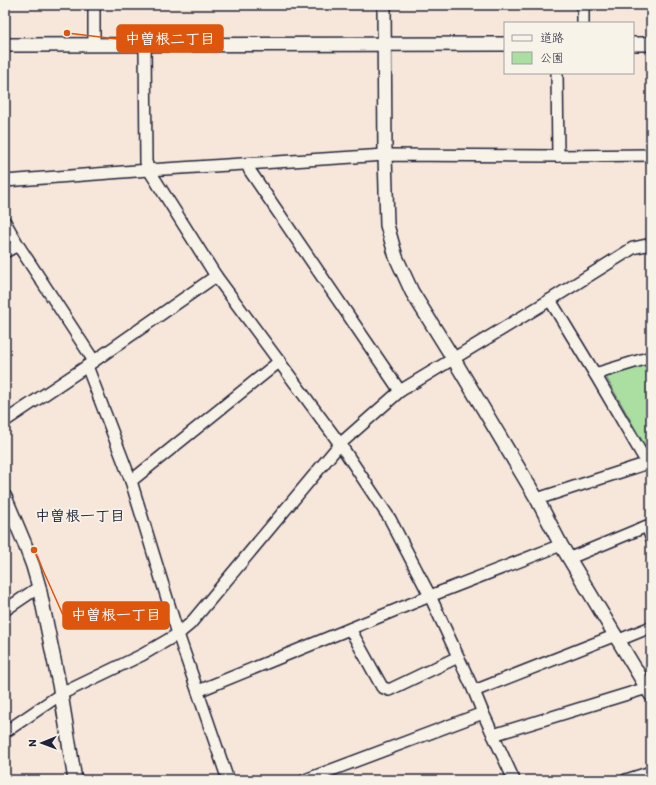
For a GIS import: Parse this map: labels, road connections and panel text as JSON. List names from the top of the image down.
{
  "districts": ["中曽根一丁目"],
  "places": ["中曽根二丁目", "中曽根一丁目"],
  "legend": ["道路", "公園"],
  "north": "left"
}
